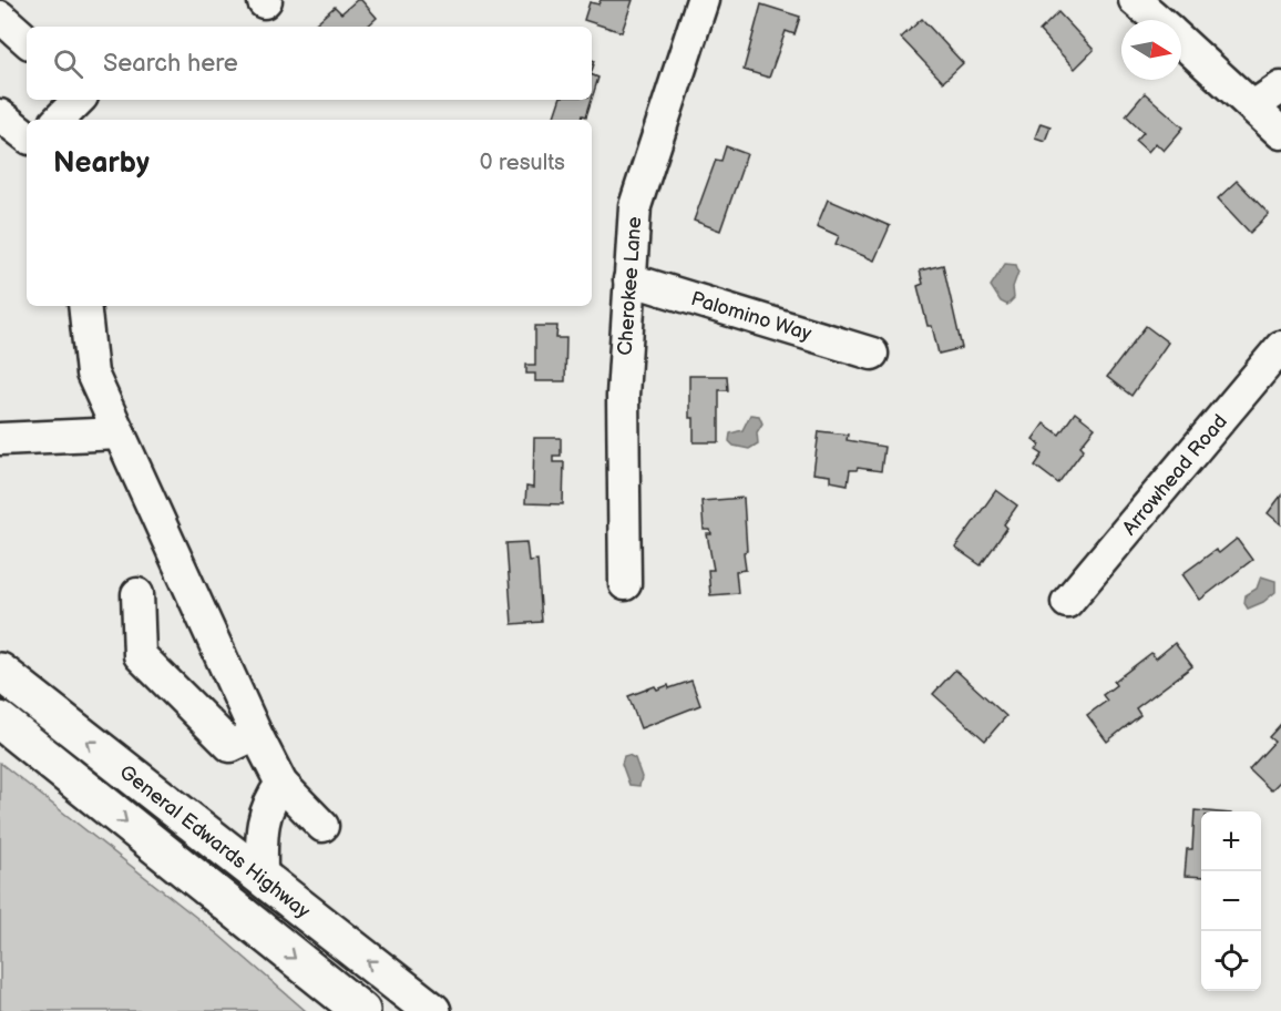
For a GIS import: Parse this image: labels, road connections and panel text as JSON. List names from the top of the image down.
{
  "streets": {
    "main road": ["General Edwards Highway"],
    "street": ["Cherokee Lane", "Palomino Way", "Arrowhead Road"]
  },
  "crossings": [
    ["Cherokee Lane", "Palomino Way"]
  ],
  "north": "right",
  "page": {
    "search": "Search here",
    "heading": ["Nearby", "0 results"],
    "map_buttons": ["+", "−"]
  }
}
